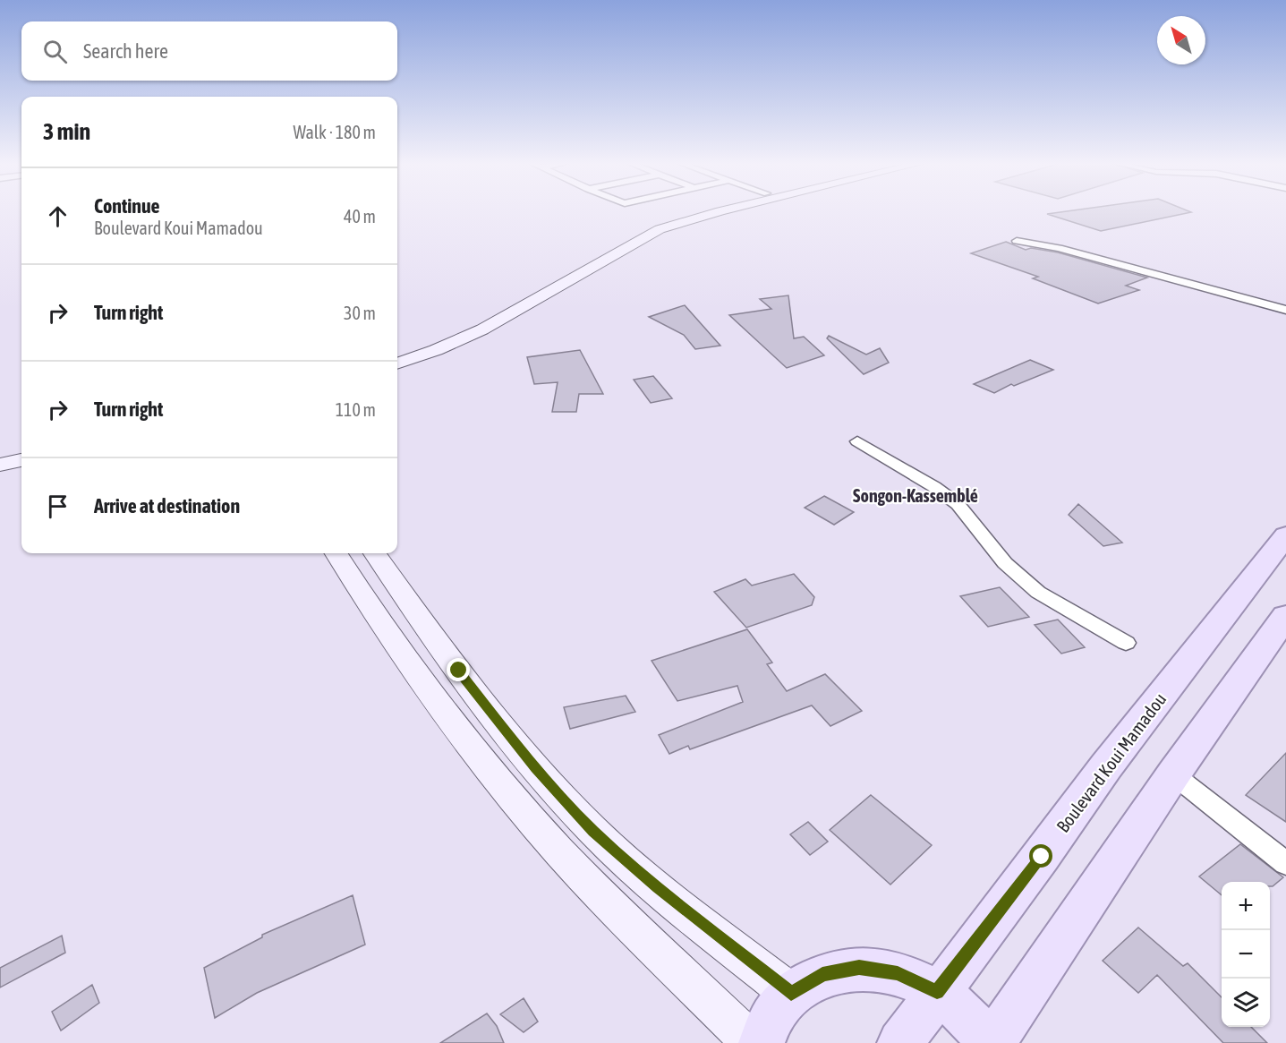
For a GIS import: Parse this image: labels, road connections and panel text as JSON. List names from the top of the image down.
{
  "streets": {
    "main road": ["Boulevard Koui Mamadou"]
  },
  "districts": ["Songon-Kassemblé"],
  "north": "top left",
  "page": {
    "search": "Search here",
    "heading": ["3 min", "Walk · 180 m"],
    "list": [
      ["Continue", "Boulevard Koui Mamadou", "40 m"],
      ["Turn right", "30 m"],
      ["Turn right", "110 m"],
      "Arrive at destination"
    ],
    "map_buttons": ["+", "−"]
  }
}
